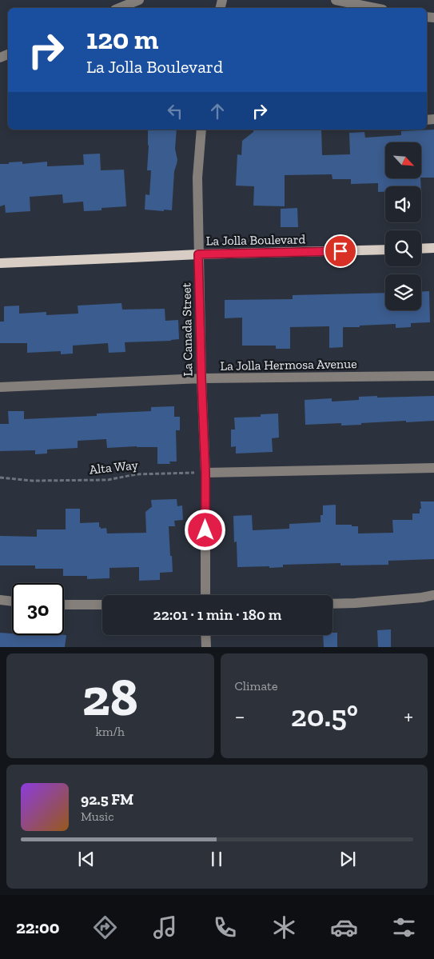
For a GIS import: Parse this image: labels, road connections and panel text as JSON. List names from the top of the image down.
{
  "streets": {
    "main road": ["La Jolla Boulevard"],
    "street": ["La Canada Street", "La Jolla Hermosa Avenue"],
    "path": ["Alta Way"]
  },
  "crossings": [
    ["La Jolla Boulevard", "La Canada Street"],
    ["La Canada Street", "La Jolla Hermosa Avenue"],
    ["La Canada Street", "Alta Way"]
  ],
  "north": "bottom right",
  "page": {
    "turn": ["120 m", "La Jolla Boulevard"],
    "limit": "30",
    "trip": "22:01 · 1 min · 180 m",
    "tile": [
      ["28", "km/h"],
      "Climate"
    ],
    "heat": ["−", "20.5°", "+"],
    "song": ["92.5 FM", "Music"],
    "tabs": "22:00"
  }
}
